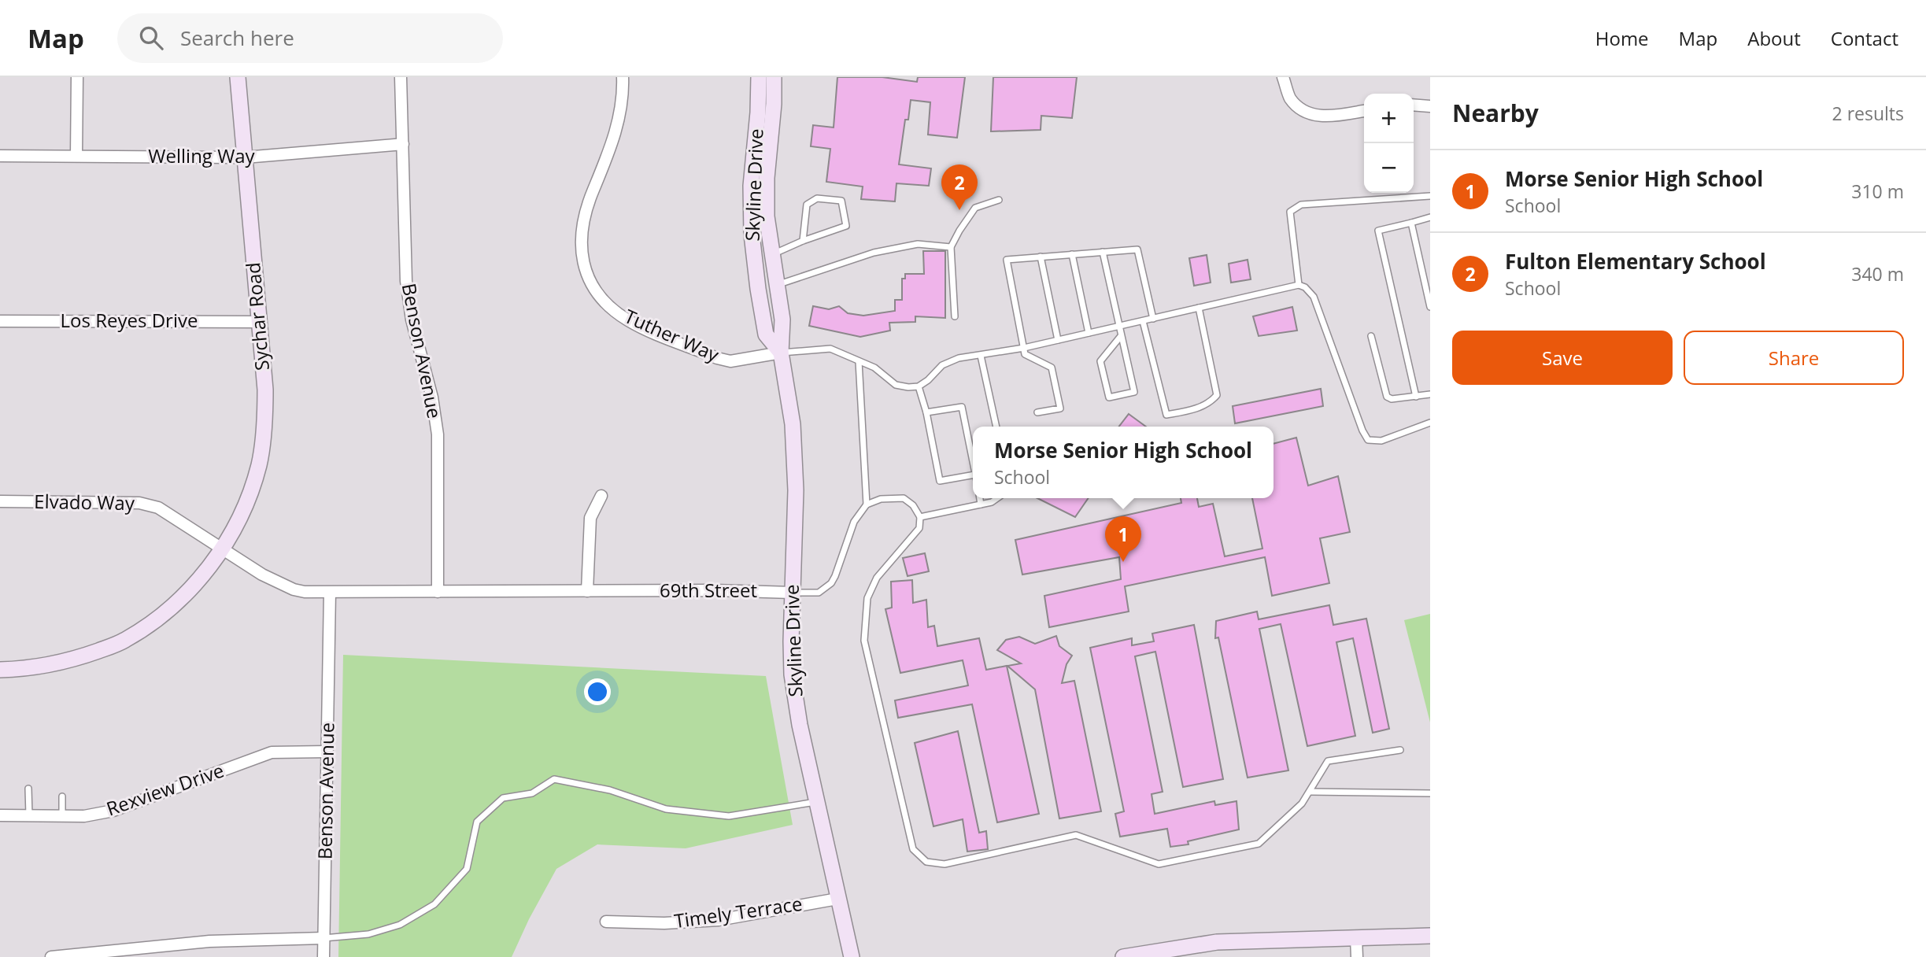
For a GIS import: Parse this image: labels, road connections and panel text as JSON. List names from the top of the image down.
{
  "streets": {
    "main road": ["Skyline Drive", "Sychar Road"],
    "street": [
      "Welling Way",
      "Los Reyes Drive",
      "Tuther Way",
      "Benson Avenue",
      "Elvado Way",
      "69th Street",
      "Rexview Drive",
      "Timely Terrace"
    ]
  },
  "crossings": [
    ["Welling Way", "Sychar Road"],
    ["Welling Way", "Benson Avenue"],
    ["Skyline Drive", "Tuther Way"],
    ["Skyline Drive", "69th Street"],
    ["Skyline Drive", "Timely Terrace"],
    ["Sychar Road", "Los Reyes Drive"],
    ["Sychar Road", "Elvado Way"],
    ["Sychar Road", "69th Street"],
    ["Benson Avenue", "69th Street"],
    ["Benson Avenue", "Rexview Drive"],
    ["Elvado Way", "69th Street"]
  ],
  "page": {
    "header": "Map",
    "search": "Search here",
    "nav": [
      "Home",
      "Map",
      "About",
      "Contact"
    ],
    "heading": ["Nearby", "2 results"],
    "map_buttons": ["+", "−"],
    "list": [
      {
        "mark": "1",
        "name": "Morse Senior High School",
        "note": "School",
        "value": "310 m"
      },
      {
        "mark": "2",
        "name": "Fulton Elementary School",
        "note": "School",
        "value": "340 m"
      }
    ],
    "pins": ["2", "1"],
    "buttons": ["Save", "Share"],
    "popup": ["Morse Senior High School", "School"]
  }
}
